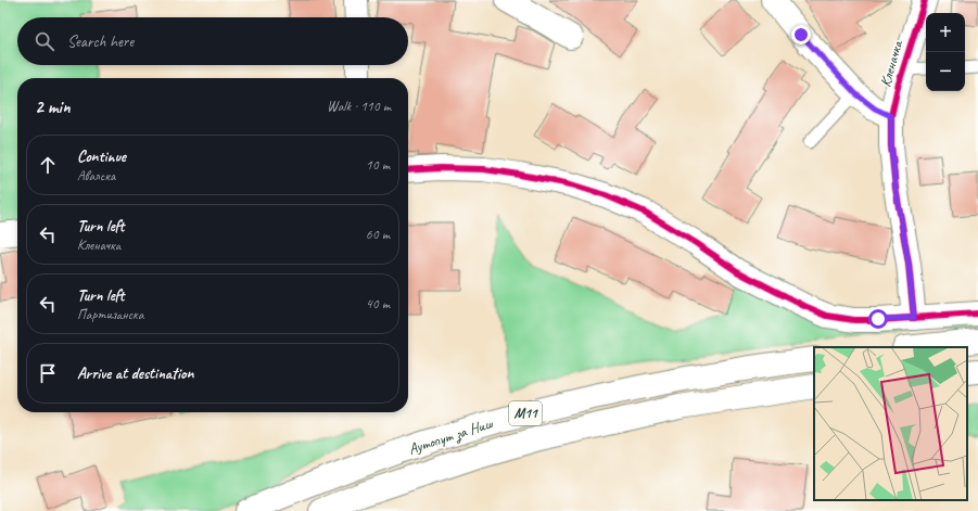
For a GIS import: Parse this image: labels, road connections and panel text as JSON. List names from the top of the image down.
{
  "streets": {
    "main road": ["Кленачка", "M11", "Аутопут за Ниш"]
  },
  "page": {
    "map_buttons": ["+", "−"],
    "search": "Search here",
    "heading": ["2 min", "Walk · 110 m"],
    "list": [
      ["Continue", "Авалска", "10 m"],
      ["Turn left", "Кленачка", "60 m"],
      ["Turn left", "Партизанска", "40 m"],
      "Arrive at destination"
    ]
  }
}
